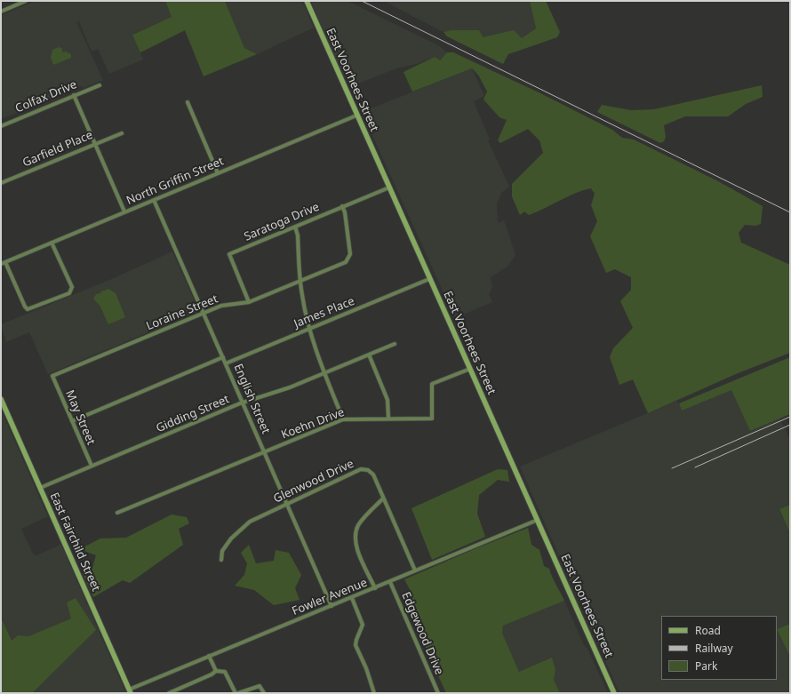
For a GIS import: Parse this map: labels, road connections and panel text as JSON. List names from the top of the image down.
{
  "streets": {
    "main road": ["East Voorhees Street", "East Fairchild Street"],
    "street": [
      "Colfax Drive",
      "Garfield Place",
      "North Griffin Street",
      "Saratoga Drive",
      "Loraine Street",
      "James Place",
      "English Street",
      "Gidding Street",
      "May Street",
      "Koehn Drive",
      "Glenwood Drive",
      "Fowler Avenue",
      "Edgewood Drive"
    ]
  },
  "crossings": [
    ["East Voorhees Street", "North Griffin Street"],
    ["East Voorhees Street", "Saratoga Drive"],
    ["East Voorhees Street", "James Place"],
    ["East Voorhees Street", "Koehn Drive"],
    ["East Voorhees Street", "Fowler Avenue"],
    ["North Griffin Street", "English Street"],
    ["Saratoga Drive", "Loraine Street"],
    ["Loraine Street", "English Street"],
    ["Loraine Street", "May Street"],
    ["James Place", "English Street"],
    ["English Street", "Gidding Street"],
    ["English Street", "Koehn Drive"],
    ["English Street", "Glenwood Drive"],
    ["English Street", "Fowler Avenue"],
    ["Gidding Street", "May Street"],
    ["Gidding Street", "East Fairchild Street"],
    ["Glenwood Drive", "Fowler Avenue"],
    ["East Fairchild Street", "Fowler Avenue"],
    ["Fowler Avenue", "Edgewood Drive"]
  ],
  "legend": ["Road", "Railway", "Park"]
}
